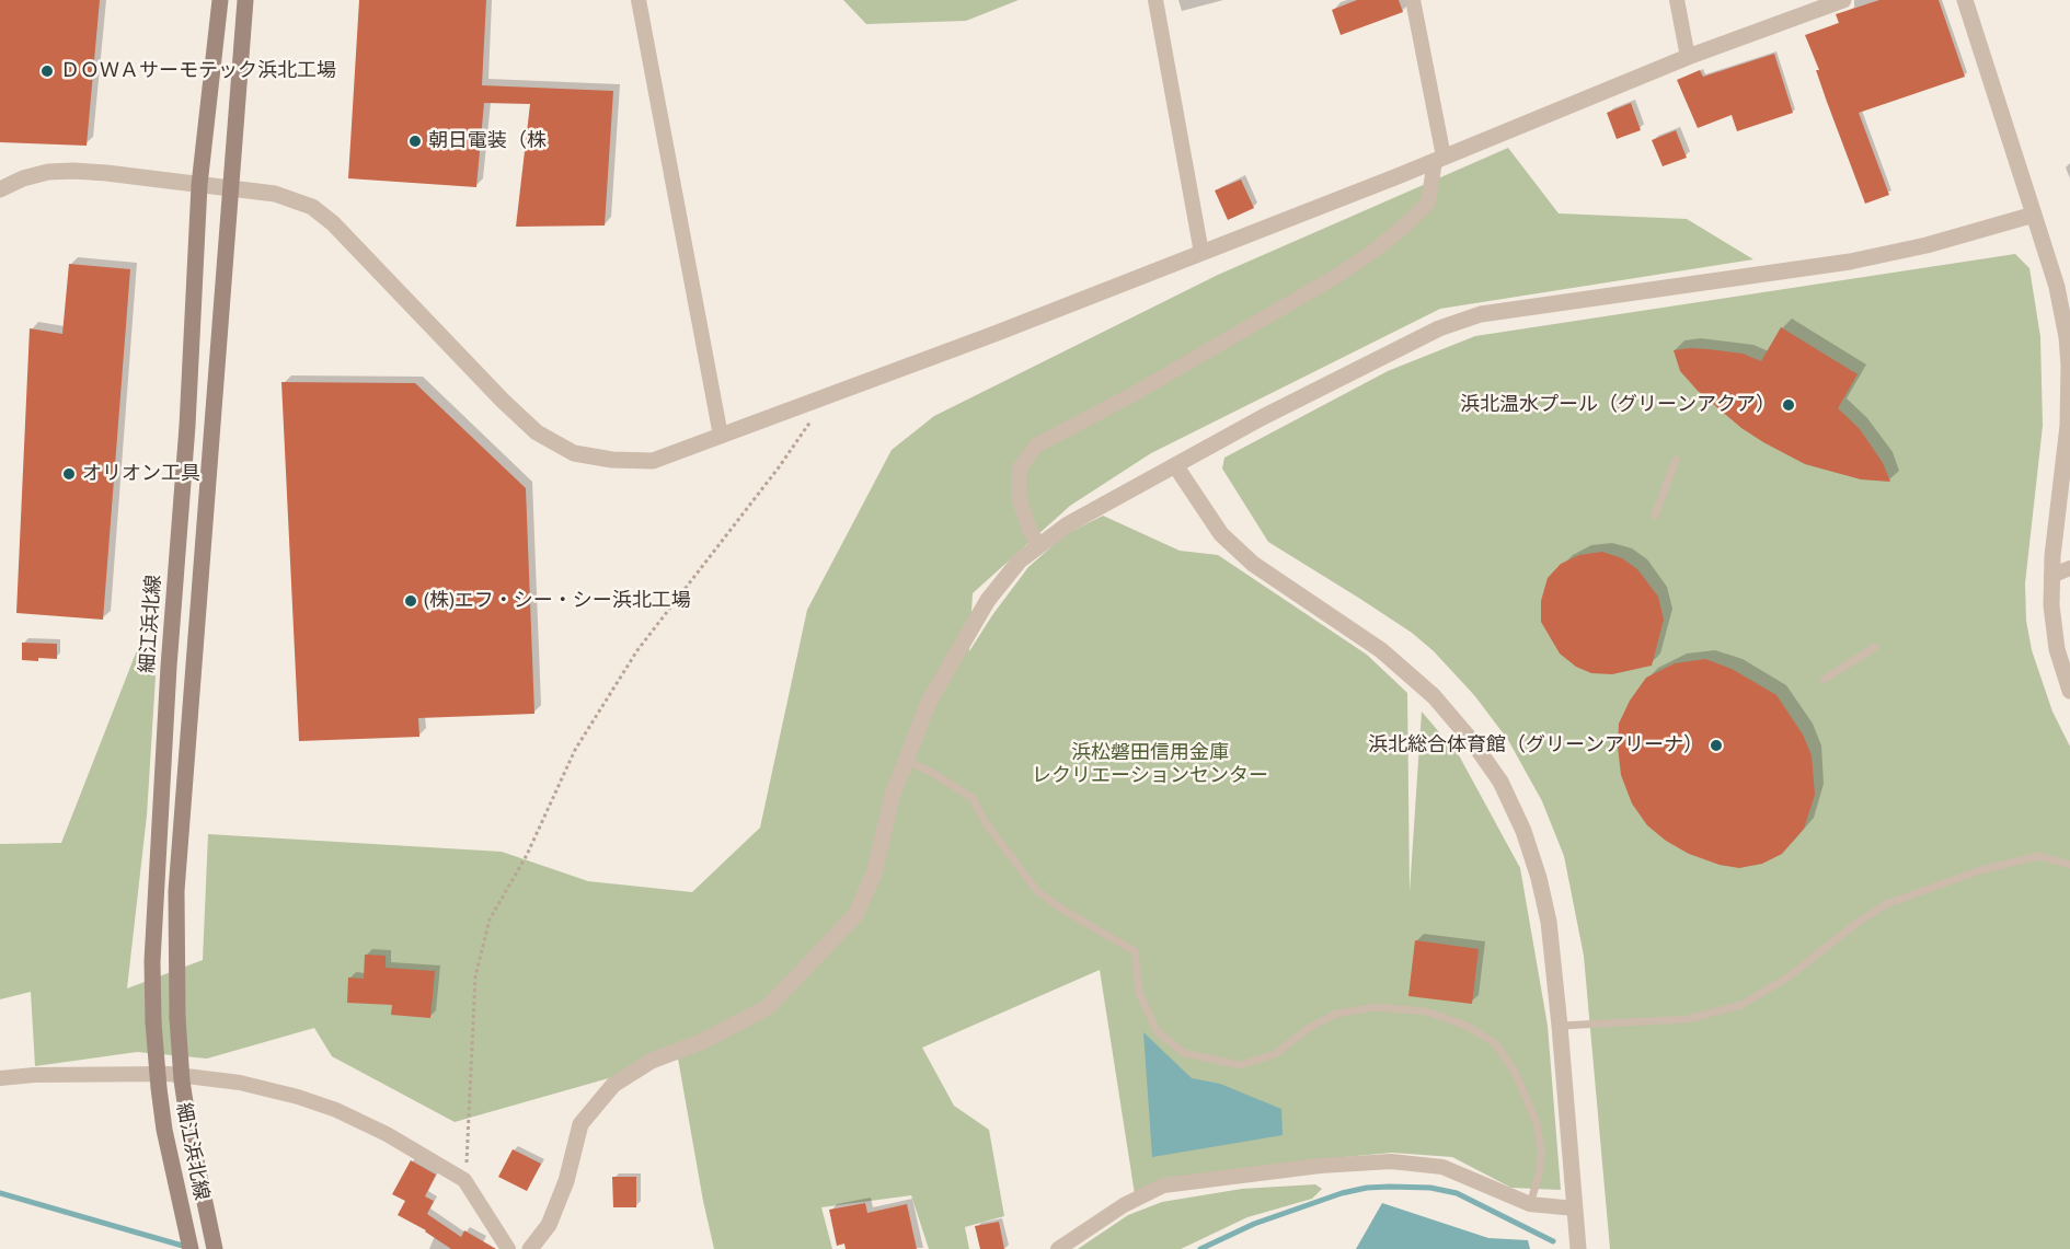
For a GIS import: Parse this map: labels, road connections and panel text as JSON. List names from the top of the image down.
{
  "streets": {
    "main road": ["細江浜北線"]
  },
  "parks": ["浜松磐田信用金庫 レクリエーションセンター"],
  "places": [
    "ＤＯＷＡサーモテック浜北工場",
    "朝日電装（株",
    "浜北温水プール（グリーンアクア）",
    "オリオン工具",
    "(株)エフ・シー・シー浜北工場",
    "浜北総合体育館（グリーンアリーナ）"
  ]
}
